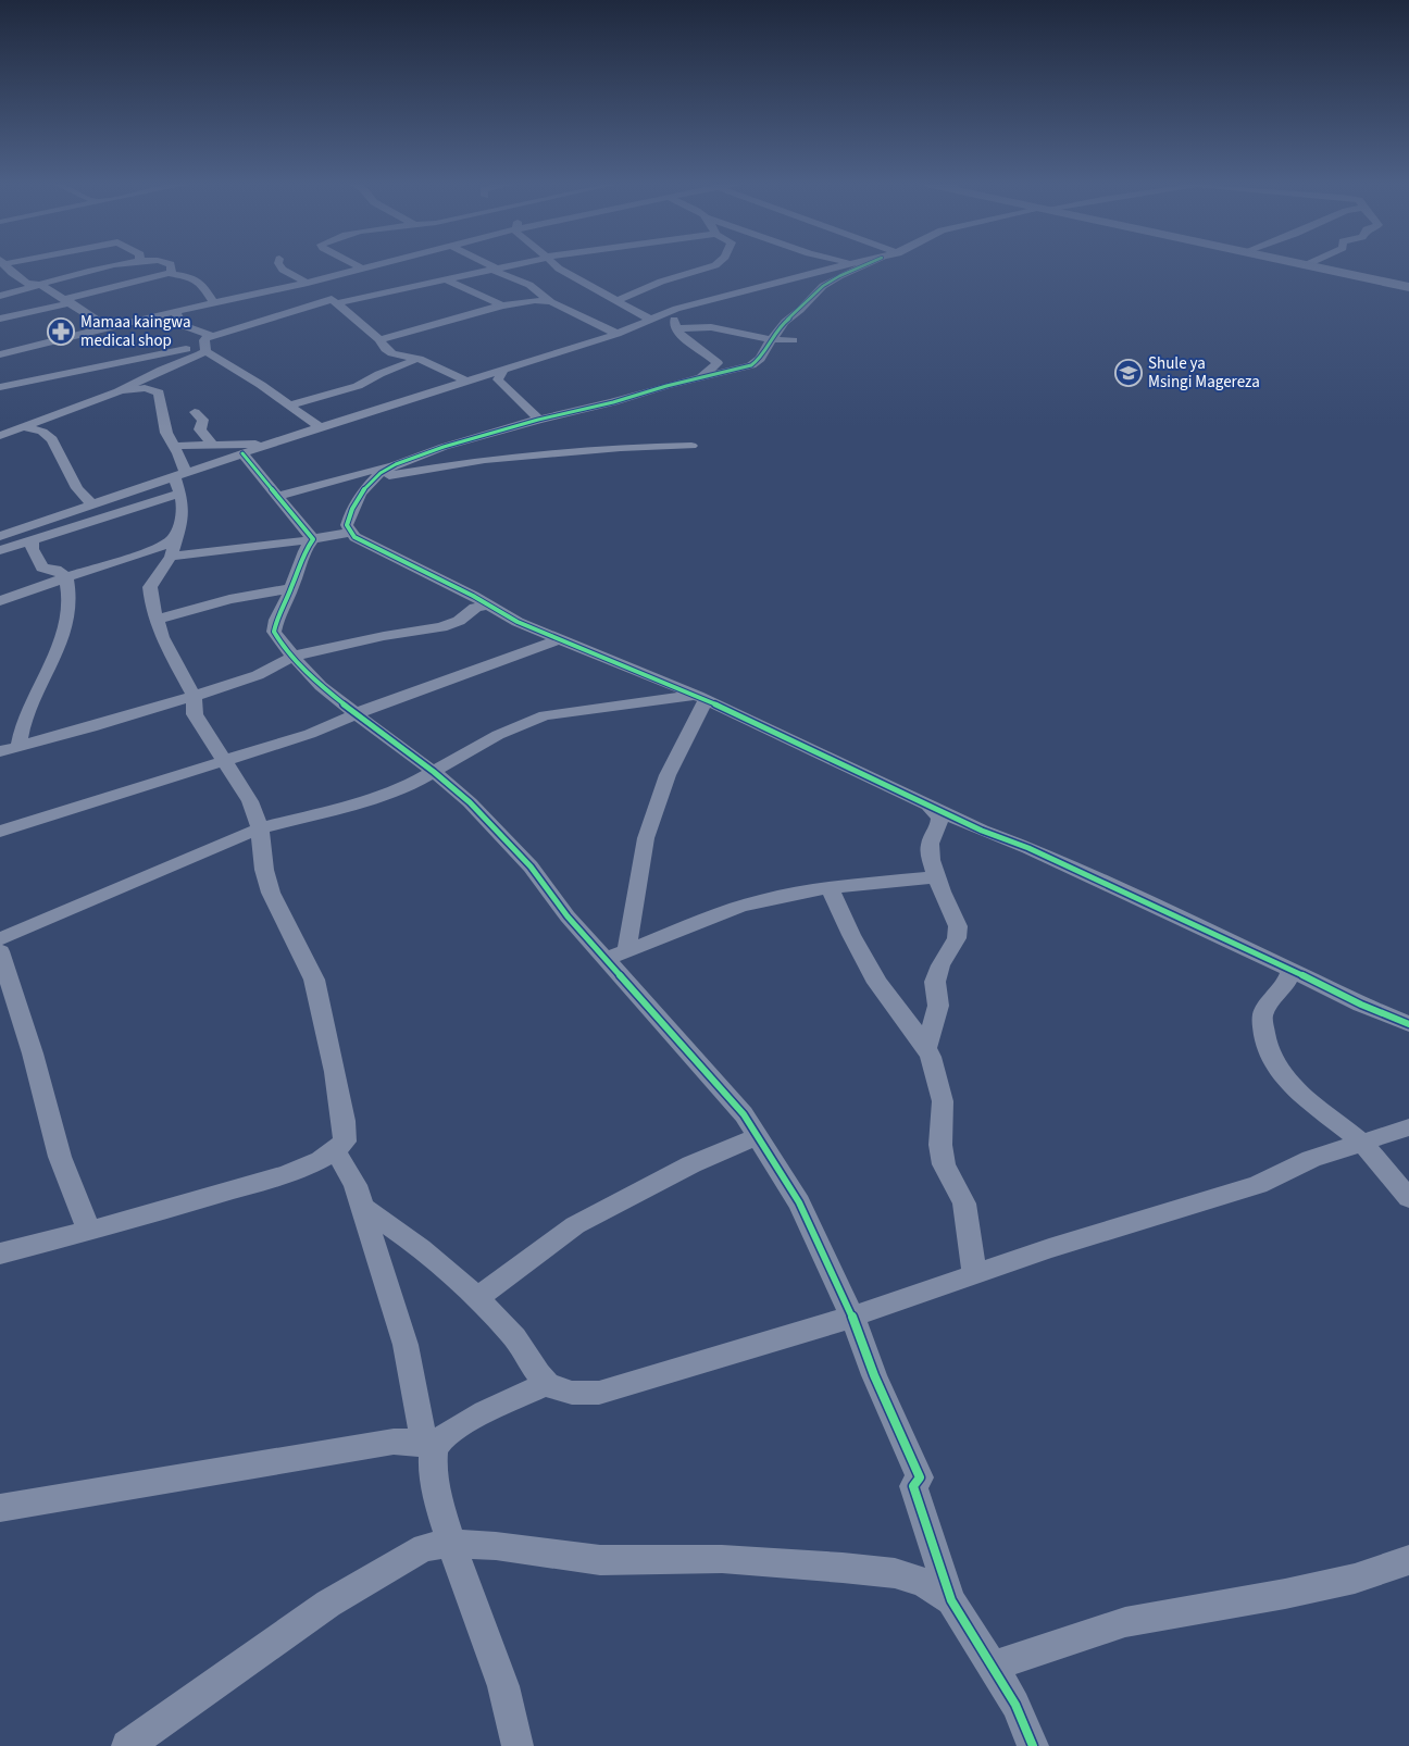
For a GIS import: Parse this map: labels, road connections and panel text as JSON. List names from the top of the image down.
{
  "places": {
    "pharmacy": ["Mamaa kaingwa medical shop"],
    "school or university": ["Shule ya Msingi Magereza"]
  }
}
